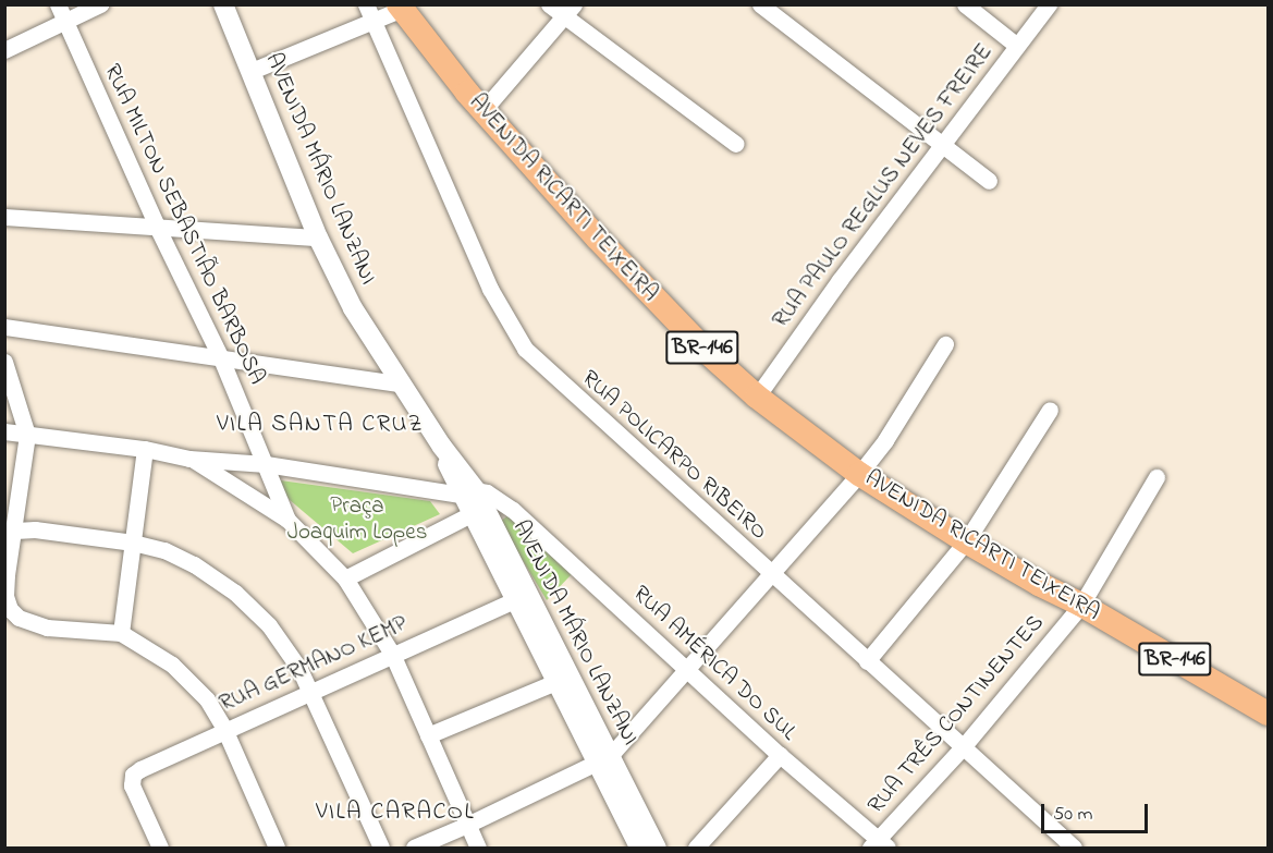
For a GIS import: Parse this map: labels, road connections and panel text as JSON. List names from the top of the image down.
{
  "streets": {
    "main road": ["AVENIDA RICARTI TEIXEIRA", "BR-146"],
    "street": [
      "AVENIDA MÁRIO LANZANI",
      "RUA PAULO REGLUS NEVES FREIRE",
      "RUA MILTON SEBASTIÃO BARBOSA",
      "RUA POLICARPO RIBEIRO",
      "RUA AMÉRICA DO SUL",
      "RUA GERMANO KEMP",
      "RUA TRÊS CONTINENTES"
    ]
  },
  "crossings": [
    ["AVENIDA MÁRIO LANZANI", "RUA AMÉRICA DO SUL"],
    ["AVENIDA MÁRIO LANZANI", "RUA GERMANO KEMP"],
    ["RUA PAULO REGLUS NEVES FREIRE", "AVENIDA RICARTI TEIXEIRA"],
    ["AVENIDA RICARTI TEIXEIRA", "RUA TRÊS CONTINENTES"],
    ["RUA POLICARPO RIBEIRO", "RUA TRÊS CONTINENTES"],
    ["RUA AMÉRICA DO SUL", "RUA TRÊS CONTINENTES"]
  ],
  "districts": ["VILA SANTA CRUZ", "VILA CARACOL"],
  "parks": ["Praça Joaquim Lopes"],
  "scale_bar": "50 m"
}
